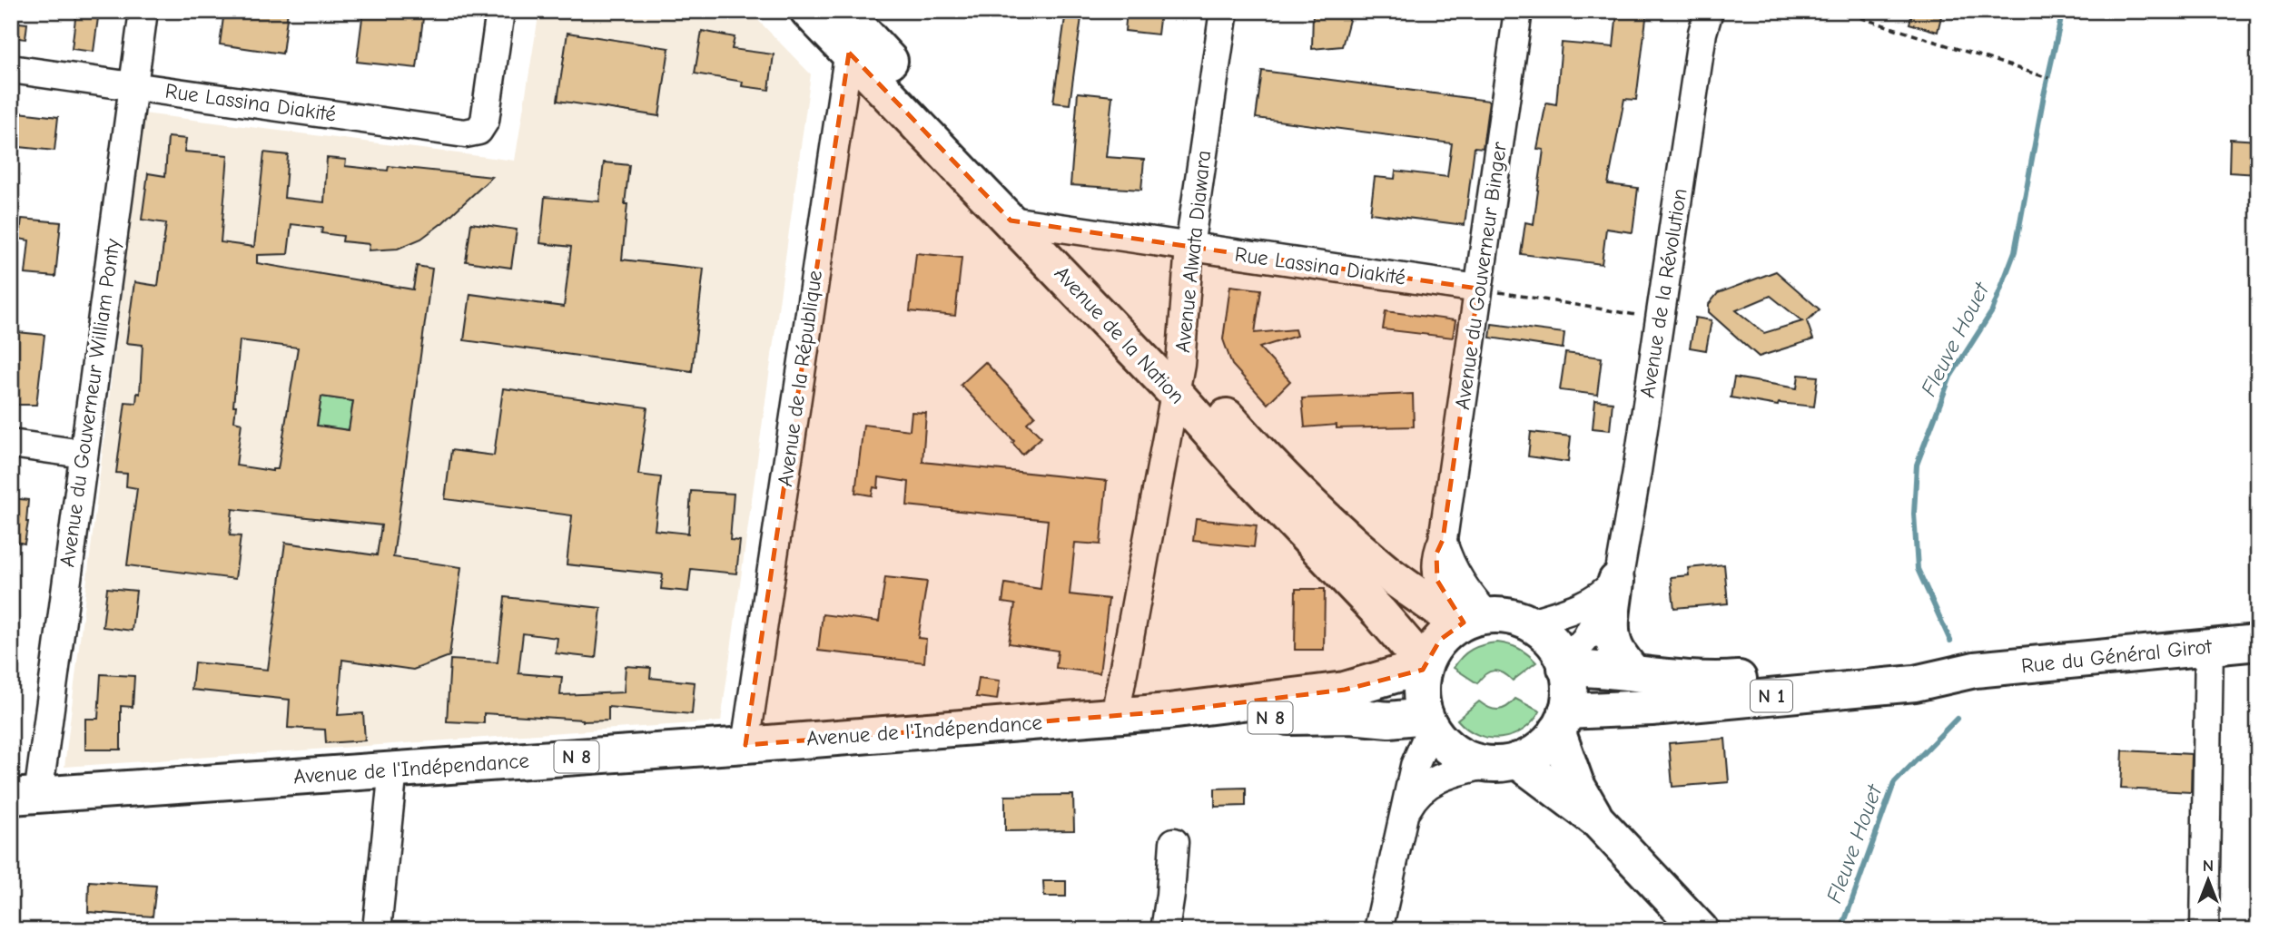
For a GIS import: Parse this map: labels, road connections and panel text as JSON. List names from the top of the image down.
{
  "streets": {
    "main road": [
      "Avenue de la Nation",
      "Rue du Général Girot",
      "N 1",
      "N 8",
      "Avenue de l'Indépendance"
    ],
    "street": [
      "Rue Lassina Diakité",
      "Avenue Alwata Diawara",
      "Avenue du Gouverneur Binger",
      "Avenue de la Révolution",
      "Avenue de la République",
      "Avenue du Gouverneur William Ponty"
    ]
  },
  "crossings": [
    ["Rue Lassina Diakité", "Avenue Alwata Diawara"],
    ["Rue Lassina Diakité", "Avenue du Gouverneur Binger"],
    ["Rue Lassina Diakité", "Avenue de la Nation"],
    ["Rue Lassina Diakité", "Avenue du Gouverneur William Ponty"],
    ["Avenue Alwata Diawara", "Avenue de la Nation"],
    ["Avenue Alwata Diawara", "Avenue de l'Indépendance"],
    ["Avenue du Gouverneur Binger", "Avenue de la Révolution"],
    ["Avenue du Gouverneur Binger", "Avenue de la Nation"],
    ["Avenue du Gouverneur Binger", "N 1"],
    ["Avenue du Gouverneur Binger", "Avenue de l'Indépendance"],
    ["Avenue de la Révolution", "Avenue de la Nation"],
    ["Avenue de la Révolution", "N 1"],
    ["Avenue de la Révolution", "Avenue de l'Indépendance"],
    ["Avenue de la Nation", "Avenue de la République"],
    ["Avenue de la Nation", "N 1"],
    ["Avenue de la Nation", "Avenue de l'Indépendance"],
    ["Avenue de la République", "Avenue de l'Indépendance"],
    ["Avenue du Gouverneur William Ponty", "Avenue de l'Indépendance"],
    ["Rue du Général Girot", "N 1"],
    ["N 1", "Avenue de l'Indépendance"]
  ],
  "water": ["Fleuve Houet"],
  "north": "top"
}
